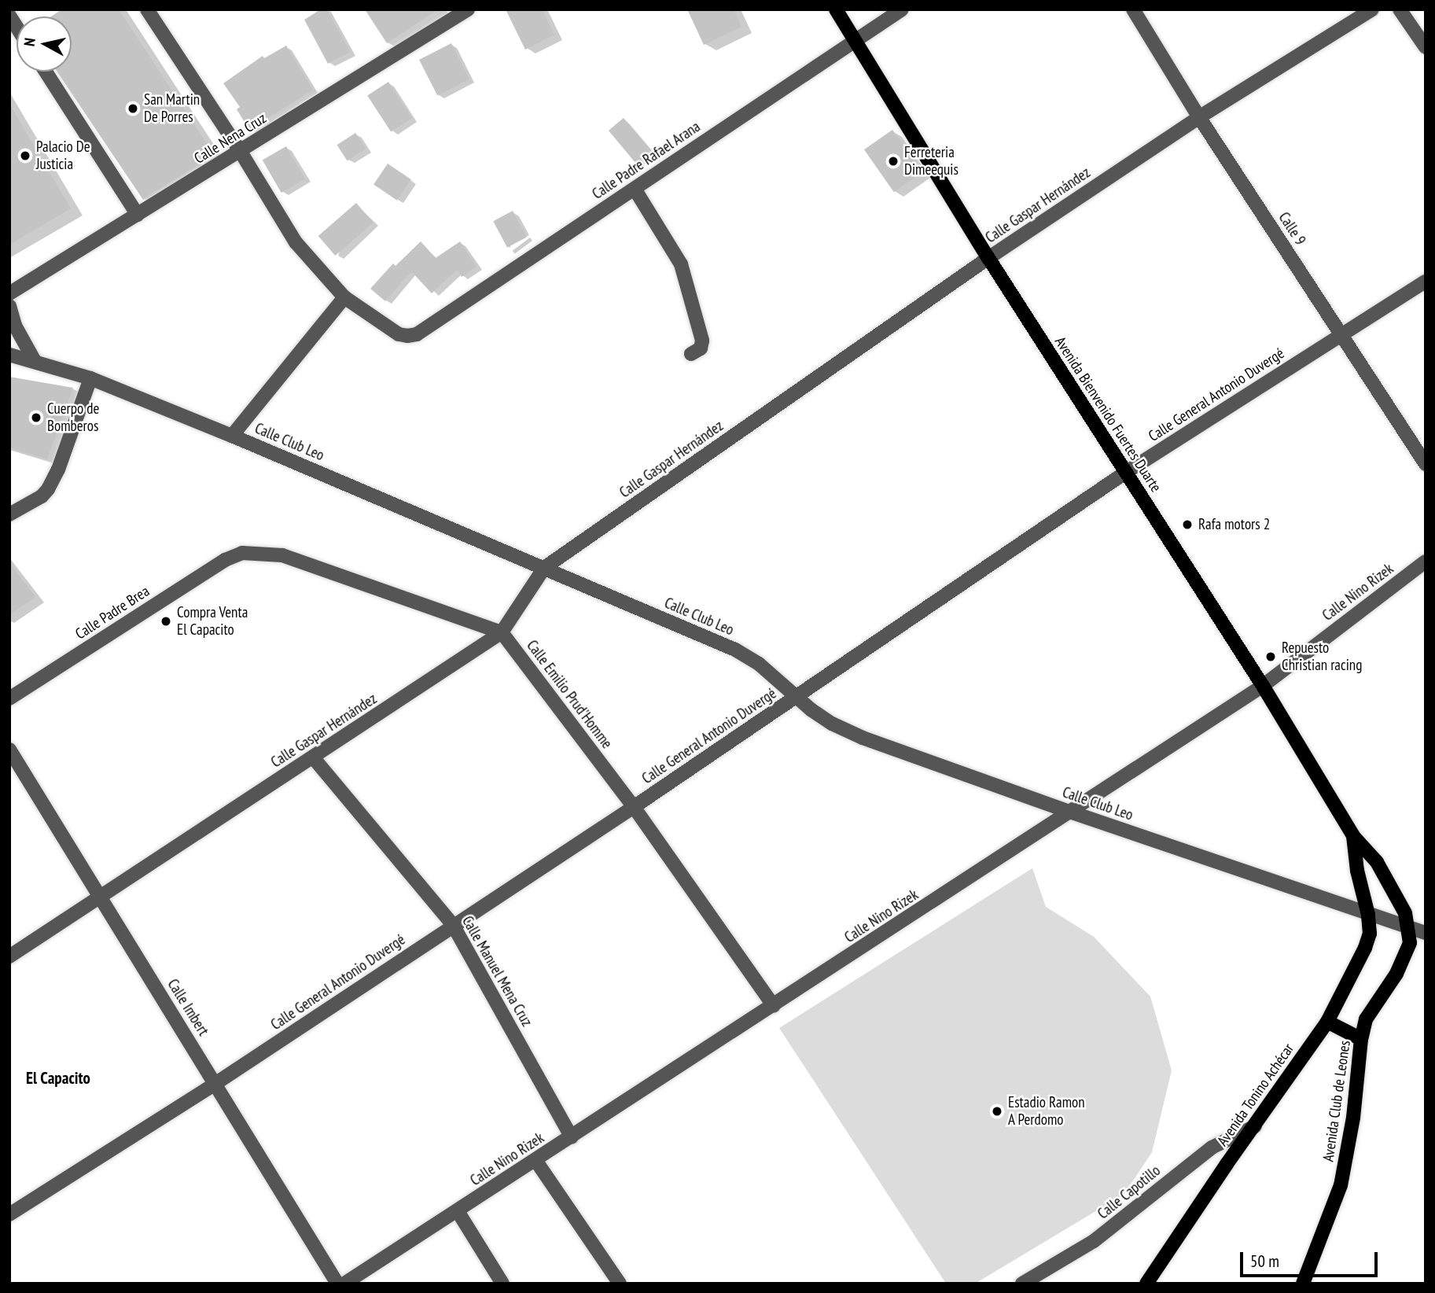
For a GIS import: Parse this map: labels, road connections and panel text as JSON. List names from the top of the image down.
{
  "streets": {
    "main road": ["Avenida Bienvenido Fuertes Duarte", "Avenida Tonino Achécar", "Avenida Club de Leones"],
    "street": [
      "Calle Nena Cruz",
      "Calle Padre Rafael Arana",
      "Calle Gaspar Hernández",
      "Calle 9",
      "Calle General Antonio Duvergé",
      "Calle Club Leo",
      "Calle Nino Rizek",
      "Calle Padre Brea",
      "Calle Emilio Prud'Homme",
      "Calle Manuel Mena Cruz",
      "Calle Imbert",
      "Calle Capotillo"
    ]
  },
  "crossings": [
    ["Calle Padre Rafael Arana", "Avenida Bienvenido Fuertes Duarte"],
    ["Calle Gaspar Hernández", "Calle 9"],
    ["Calle Gaspar Hernández", "Avenida Bienvenido Fuertes Duarte"],
    ["Calle Gaspar Hernández", "Calle Club Leo"],
    ["Calle Gaspar Hernández", "Calle Padre Brea"],
    ["Calle Gaspar Hernández", "Calle Emilio Prud'Homme"],
    ["Calle Gaspar Hernández", "Calle Manuel Mena Cruz"],
    ["Calle Gaspar Hernández", "Calle Imbert"],
    ["Calle 9", "Calle General Antonio Duvergé"],
    ["Calle General Antonio Duvergé", "Avenida Bienvenido Fuertes Duarte"],
    ["Calle General Antonio Duvergé", "Calle Club Leo"],
    ["Calle General Antonio Duvergé", "Calle Emilio Prud'Homme"],
    ["Calle General Antonio Duvergé", "Calle Manuel Mena Cruz"],
    ["Calle General Antonio Duvergé", "Calle Imbert"],
    ["Avenida Bienvenido Fuertes Duarte", "Calle Club Leo"],
    ["Avenida Bienvenido Fuertes Duarte", "Calle Nino Rizek"],
    ["Avenida Bienvenido Fuertes Duarte", "Avenida Tonino Achécar"],
    ["Avenida Bienvenido Fuertes Duarte", "Avenida Club de Leones"],
    ["Calle Club Leo", "Calle Nino Rizek"],
    ["Calle Club Leo", "Avenida Tonino Achécar"],
    ["Calle Club Leo", "Avenida Club de Leones"],
    ["Calle Nino Rizek", "Calle Emilio Prud'Homme"],
    ["Calle Nino Rizek", "Calle Manuel Mena Cruz"],
    ["Calle Padre Brea", "Calle Emilio Prud'Homme"],
    ["Avenida Tonino Achécar", "Calle Capotillo"]
  ],
  "districts": ["El Capacito"],
  "places": [
    "San Martin De Porres",
    "Palacio De Justicia",
    "Ferreteria Dimeequis",
    "Cuerpo de Bomberos",
    "Rafa motors 2",
    "Compra Venta El Capacito",
    "Repuesto Christian racing",
    "Estadio Ramon A Perdomo"
  ],
  "scale_bar": "50 m",
  "north": "left"
}
